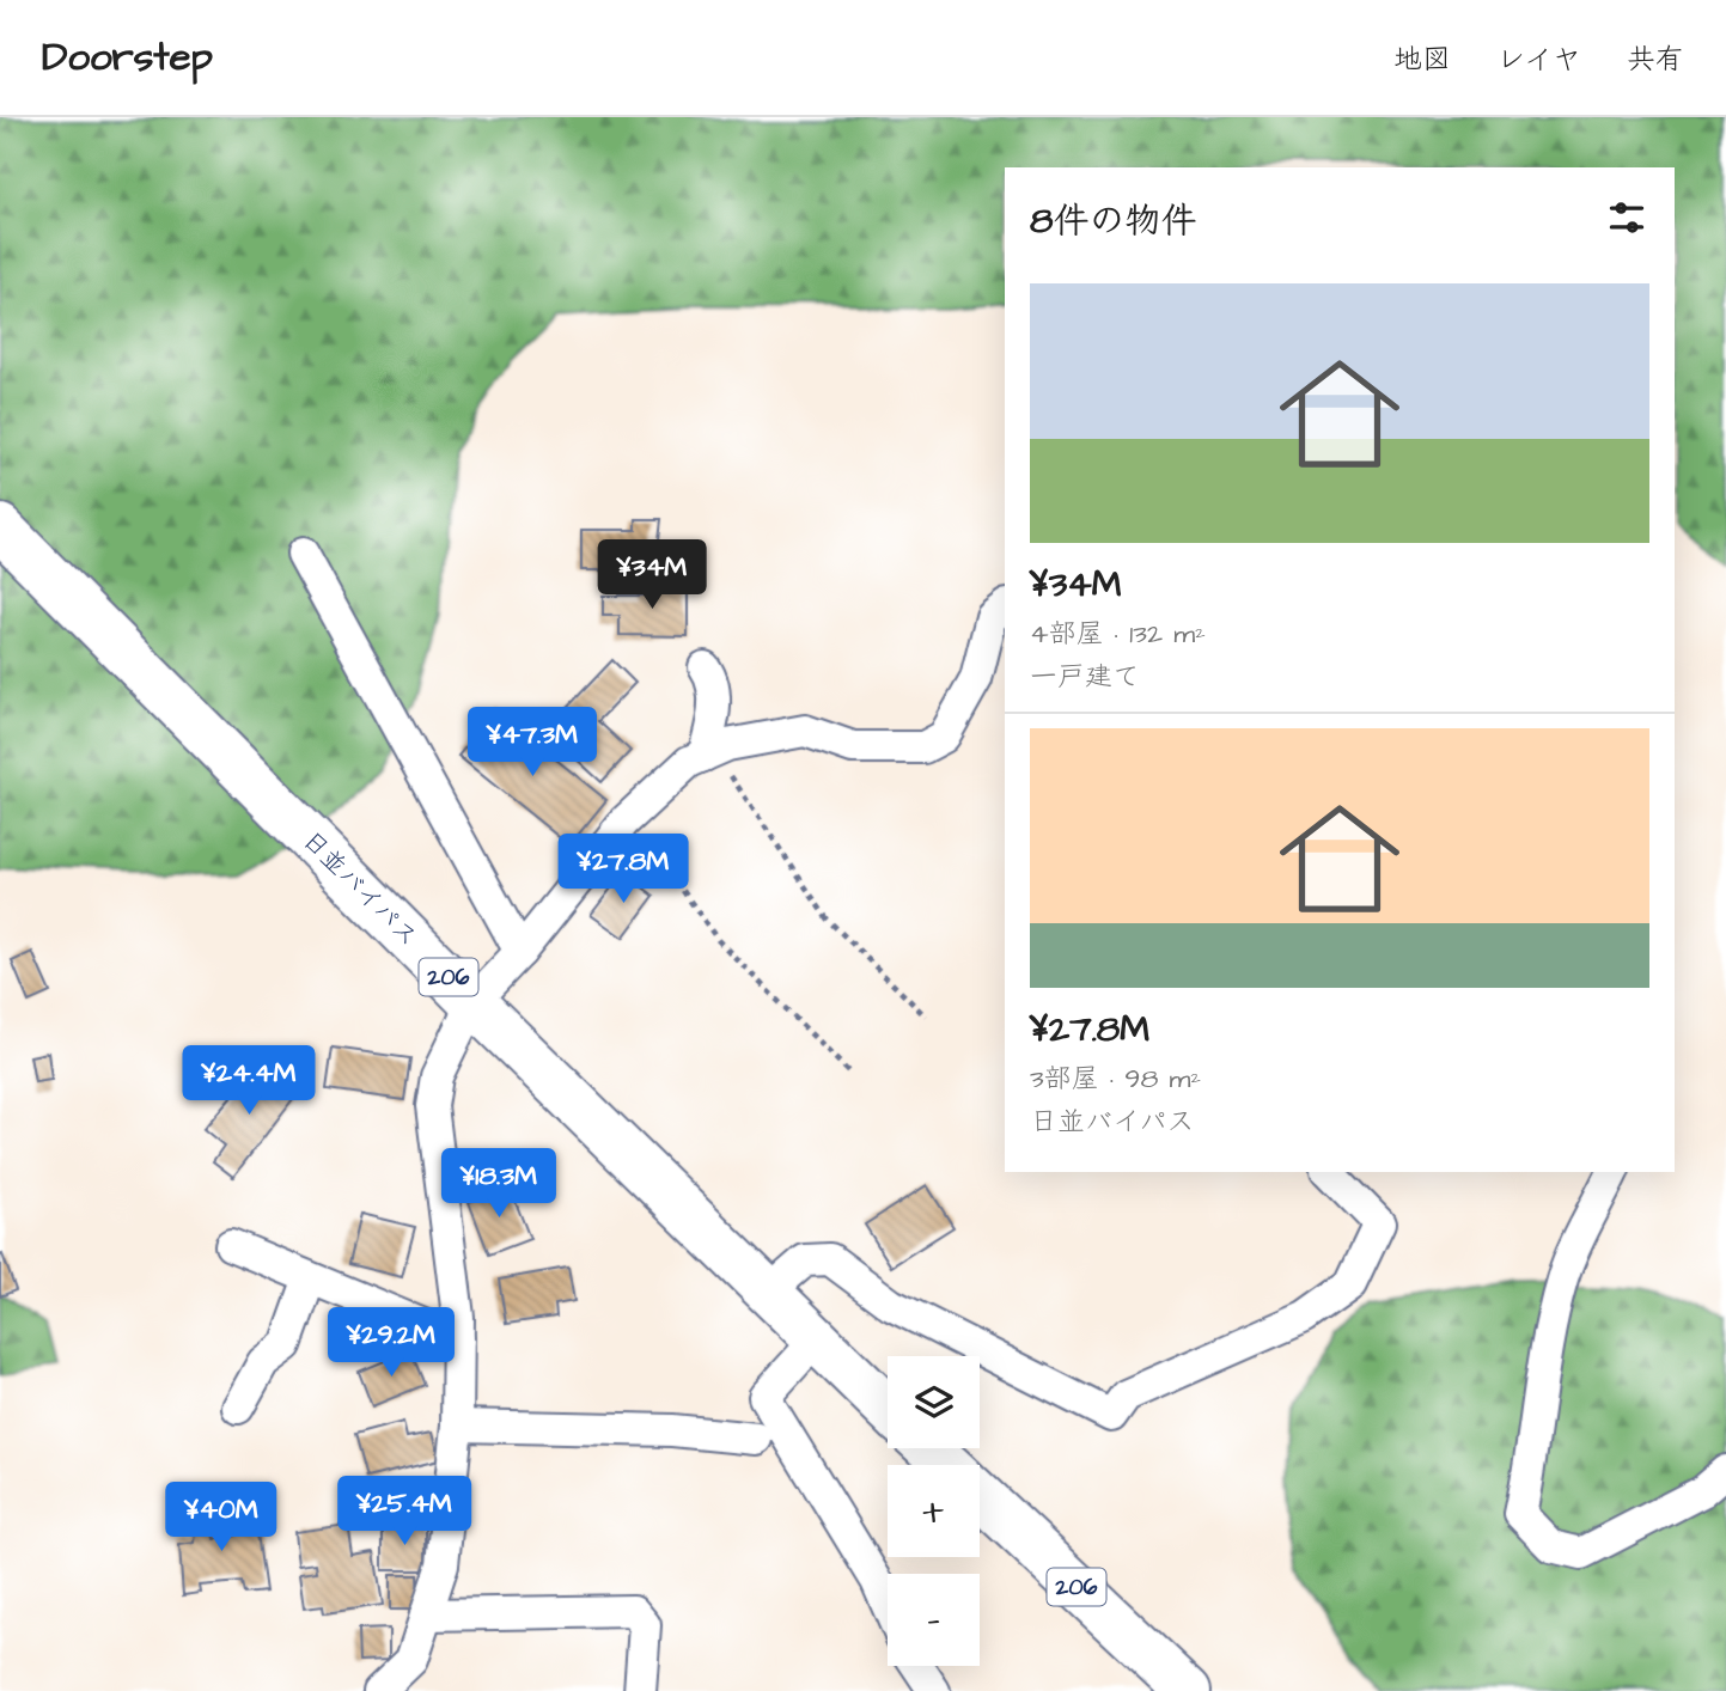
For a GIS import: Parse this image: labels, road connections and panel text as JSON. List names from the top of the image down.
{
  "streets": {
    "highway": ["日並バイパス", "206"]
  },
  "page": {
    "header": "Doorstep",
    "nav": ["地図", "レイヤ", "共有"],
    "heading": "8件の物件",
    "list": [
      {
        "name": "¥34M",
        "note": "4部屋 · 132 m² · 一戸建て"
      },
      {
        "name": "¥27.8M",
        "note": "3部屋 · 98 m² · 日並バイパス"
      }
    ],
    "price": [
      "¥34M",
      "¥47.3M",
      "¥27.8M",
      "¥24.4M",
      "¥18.3M",
      "¥29.2M",
      "¥25.4M",
      "¥40M"
    ],
    "map_buttons": ["+", "−"]
  }
}
